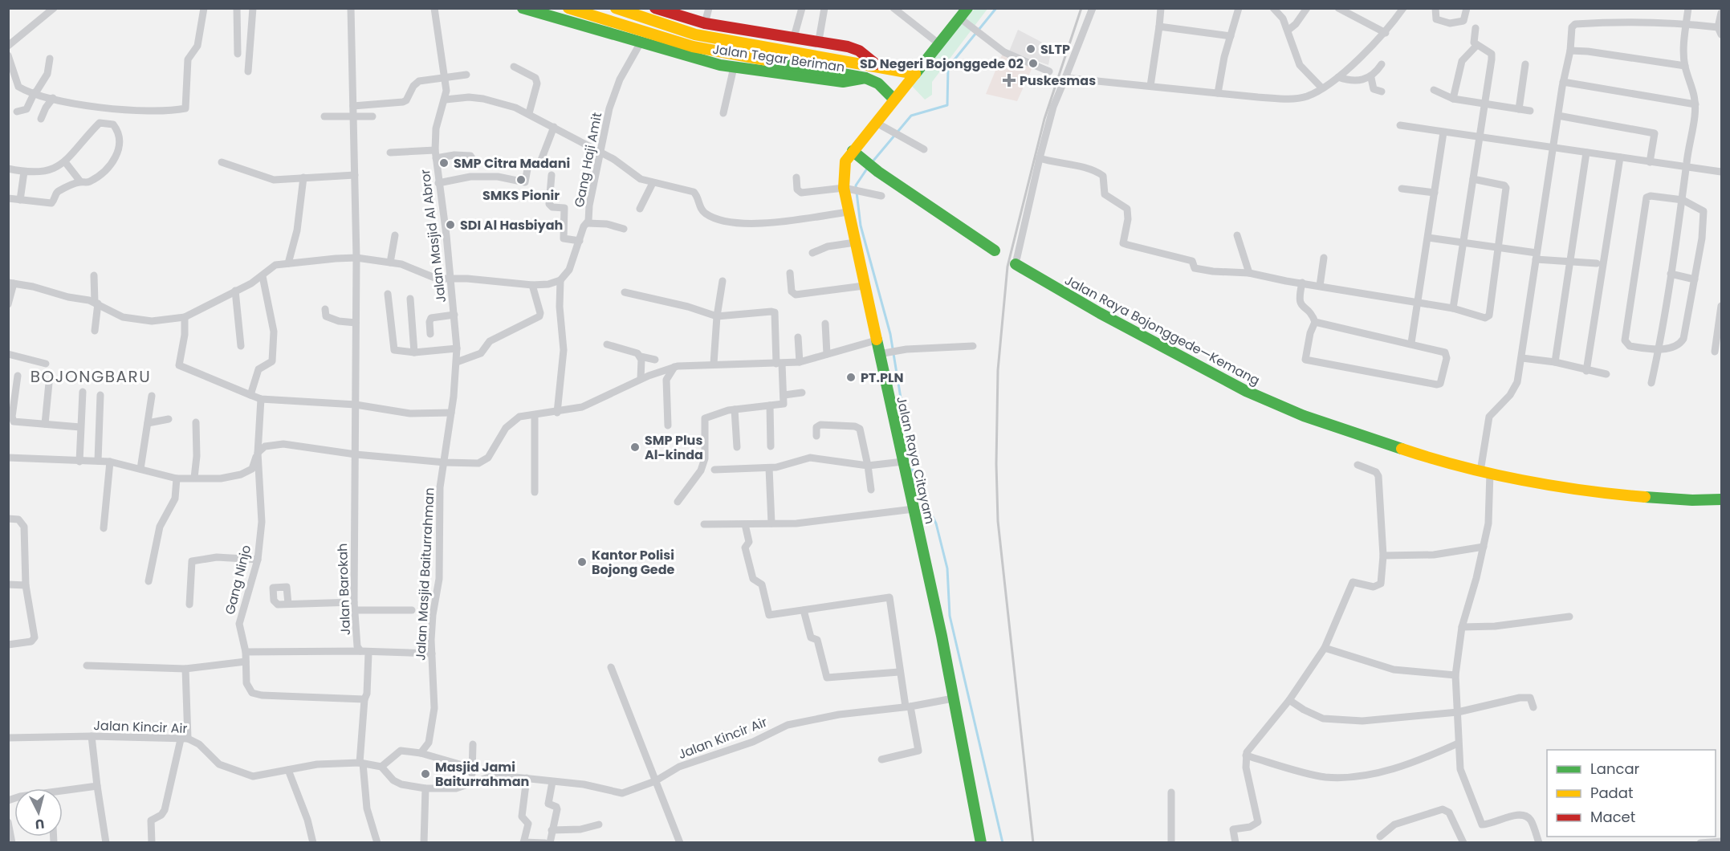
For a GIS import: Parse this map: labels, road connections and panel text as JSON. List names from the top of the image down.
{
  "streets": {
    "main road": ["Jalan Tegar Beriman", "Jalan Raya Bojonggede—Kemang", "Jalan Raya Citayam"],
    "street": [
      "Gang Haji Amit",
      "Jalan Masjid Al Abror",
      "Jalan Masjid Baiturrahman",
      "Gang Ninjo",
      "Jalan Barokah",
      "Jalan Kincir Air"
    ]
  },
  "crossings": [
    ["Jalan Tegar Beriman", "Gang Haji Amit"],
    ["Jalan Tegar Beriman", "Jalan Raya Citayam"],
    ["Jalan Masjid Al Abror", "Jalan Masjid Baiturrahman"],
    ["Jalan Raya Citayam", "Jalan Kincir Air"],
    ["Gang Ninjo", "Jalan Barokah"],
    ["Jalan Barokah", "Jalan Kincir Air"]
  ],
  "districts": ["BOJONGBARU"],
  "places": {
    "other": [
      "SLTP",
      "SD Negeri Bojonggede 02",
      "SMP Citra Madani",
      "SMKS Pionir",
      "SDI Al Hasbiyah",
      "PT.PLN",
      "SMP Plus Al-kinda",
      "Kantor Polisi Bojong Gede",
      "Masjid Jami Baiturrahman"
    ],
    "health": ["Puskesmas"]
  },
  "legend": ["Lancar", "Padat", "Macet"],
  "north": "bottom"
}
